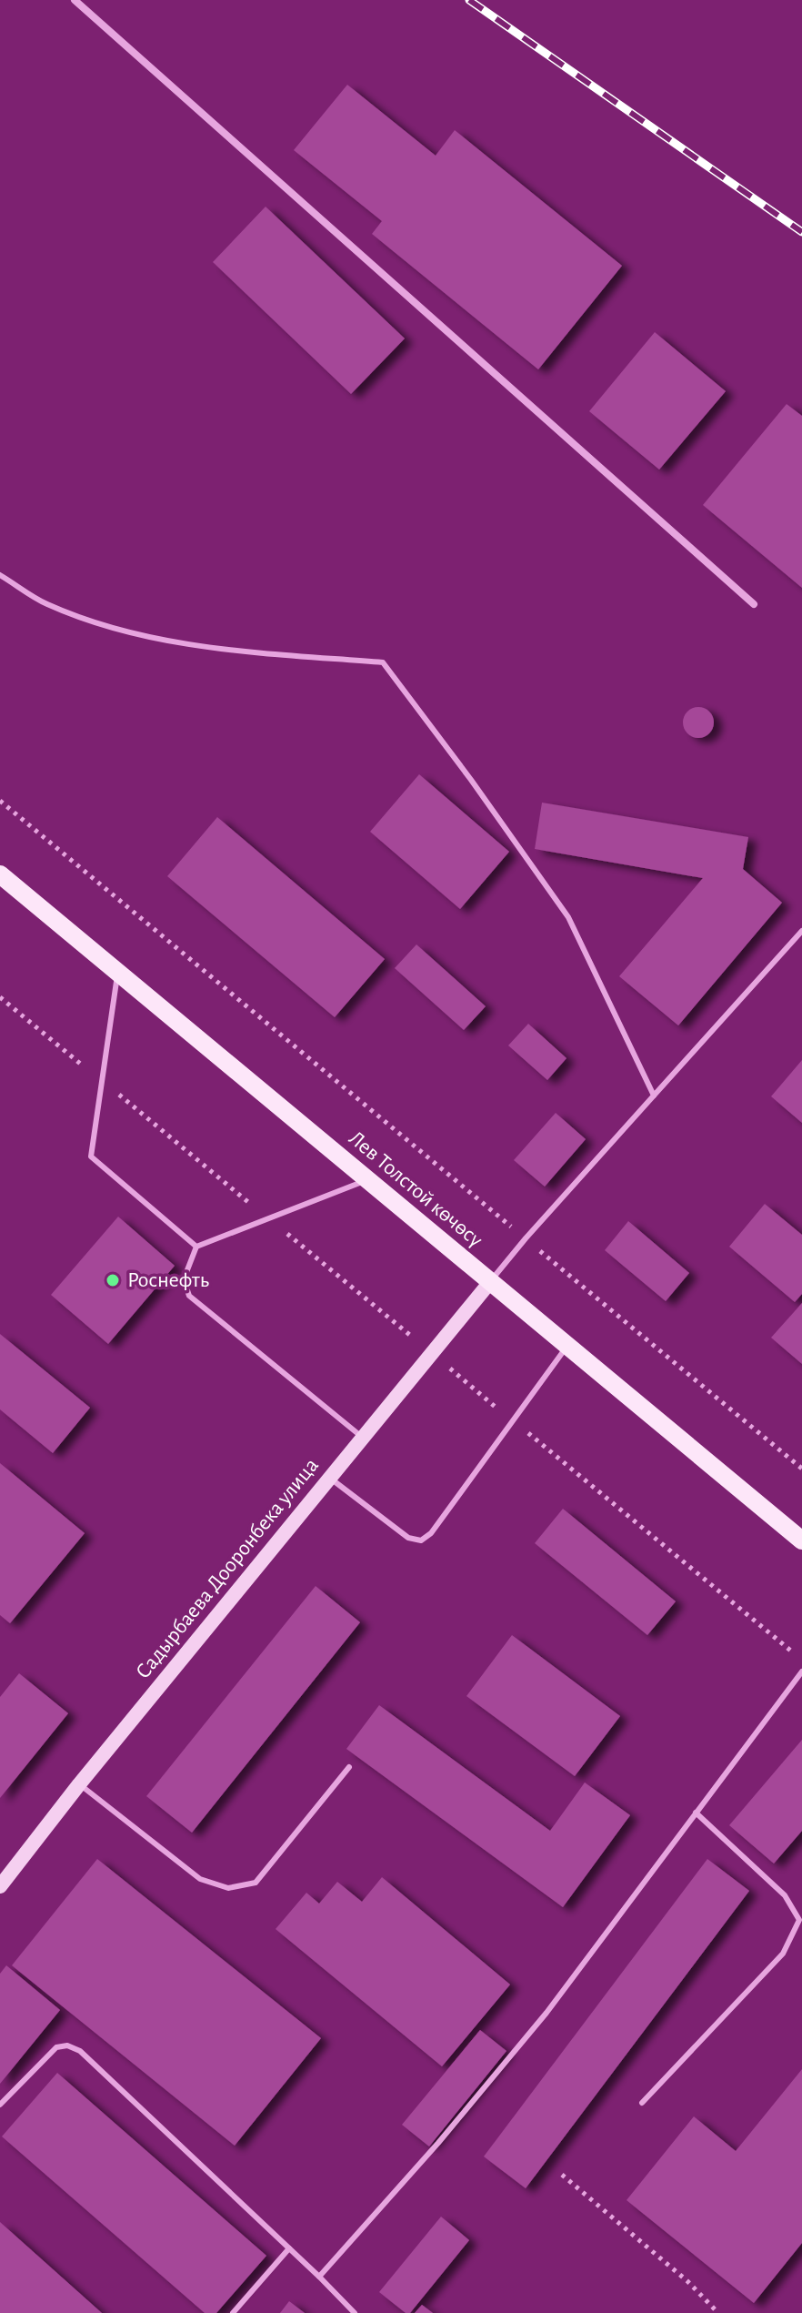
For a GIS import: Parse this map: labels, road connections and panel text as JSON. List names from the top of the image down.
{
  "streets": {
    "main road": ["Лев Толстой көчөсү", "Садырбаева Дооронбека улица"]
  },
  "crossings": [
    ["Лев Толстой көчөсү", "Садырбаева Дооронбека улица"]
  ],
  "places": ["Роснефть"]
}
